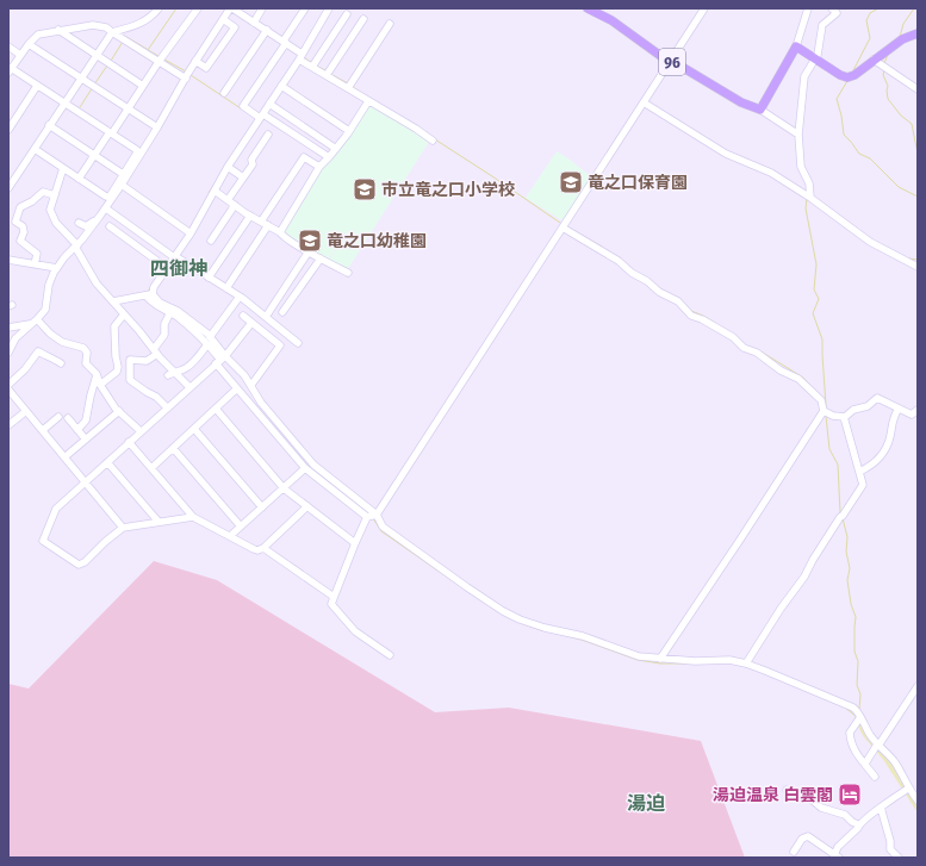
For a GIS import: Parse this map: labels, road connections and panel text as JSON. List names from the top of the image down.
{
  "streets": {
    "main road": ["96"]
  },
  "districts": ["四御神", "湯迫"],
  "places": {
    "school or university": ["竜之口保育園", "市立竜之口小学校", "竜之口幼稚園"],
    "hotel": ["湯迫温泉 白雲閣"]
  }
}
